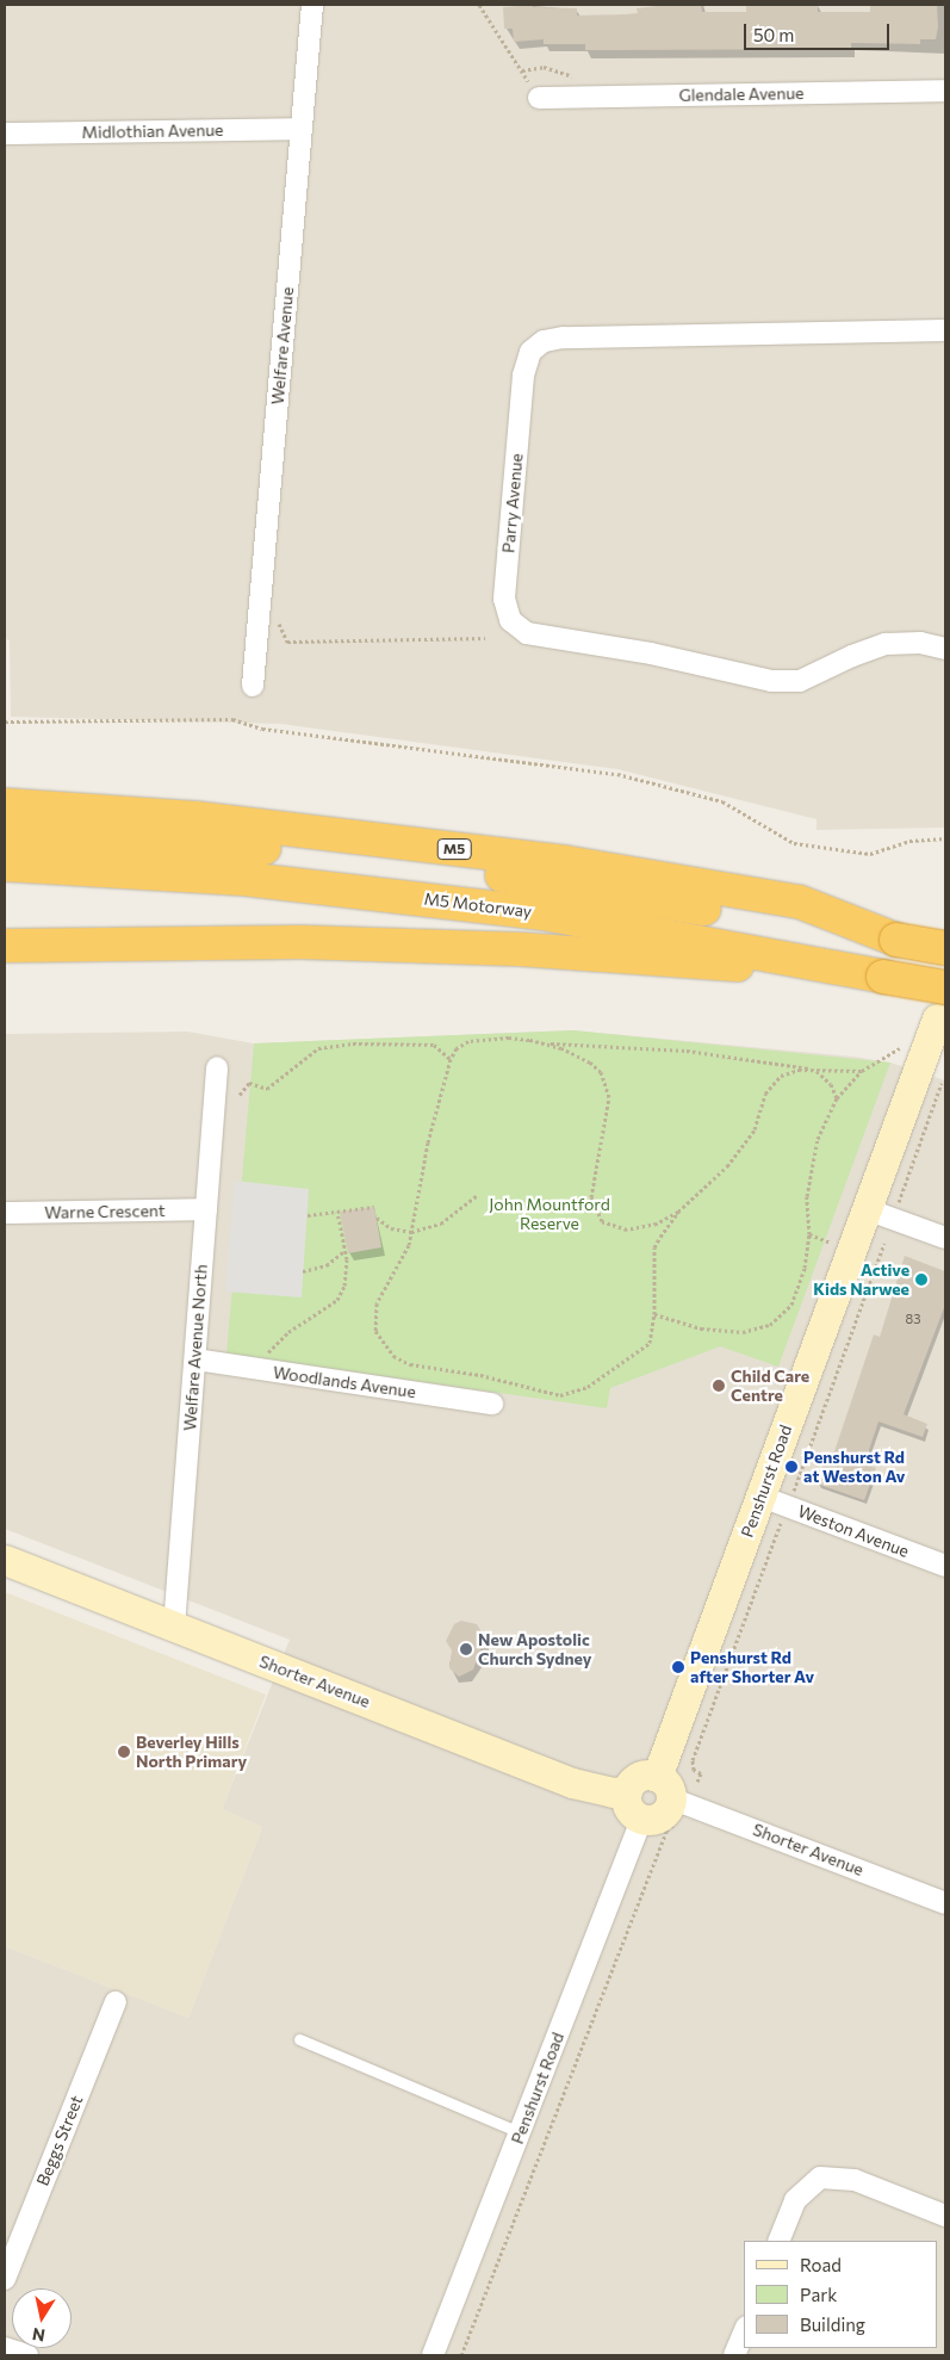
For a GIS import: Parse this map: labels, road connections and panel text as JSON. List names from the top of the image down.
{
  "streets": {
    "highway": ["M5", "M5 Motorway"],
    "street": [
      "Glendale Avenue",
      "Midlothian Avenue",
      "Welfare Avenue",
      "Parry Avenue",
      "Warne Crescent",
      "Welfare Avenue North",
      "Woodlands Avenue",
      "Penshurst Road",
      "Weston Avenue",
      "Shorter Avenue",
      "Beggs Street"
    ]
  },
  "crossings": [
    ["Midlothian Avenue", "Welfare Avenue"],
    ["M5", "M5 Motorway"],
    ["M5 Motorway", "Penshurst Road"],
    ["Warne Crescent", "Welfare Avenue North"],
    ["Welfare Avenue North", "Woodlands Avenue"],
    ["Welfare Avenue North", "Shorter Avenue"],
    ["Penshurst Road", "Weston Avenue"],
    ["Penshurst Road", "Shorter Avenue"]
  ],
  "parks": ["John Mountford Reserve"],
  "places": [
    "Active Kids Narwee",
    "Child Care Centre",
    "Penshurst Rd at Weston Av",
    "New Apostolic Church Sydney",
    "Penshurst Rd after Shorter Av",
    "Beverley Hills North Primary"
  ],
  "house_numbers": ["83"],
  "legend": ["Road", "Park", "Building"],
  "scale_bar": "50 m",
  "north": "bottom"
}
